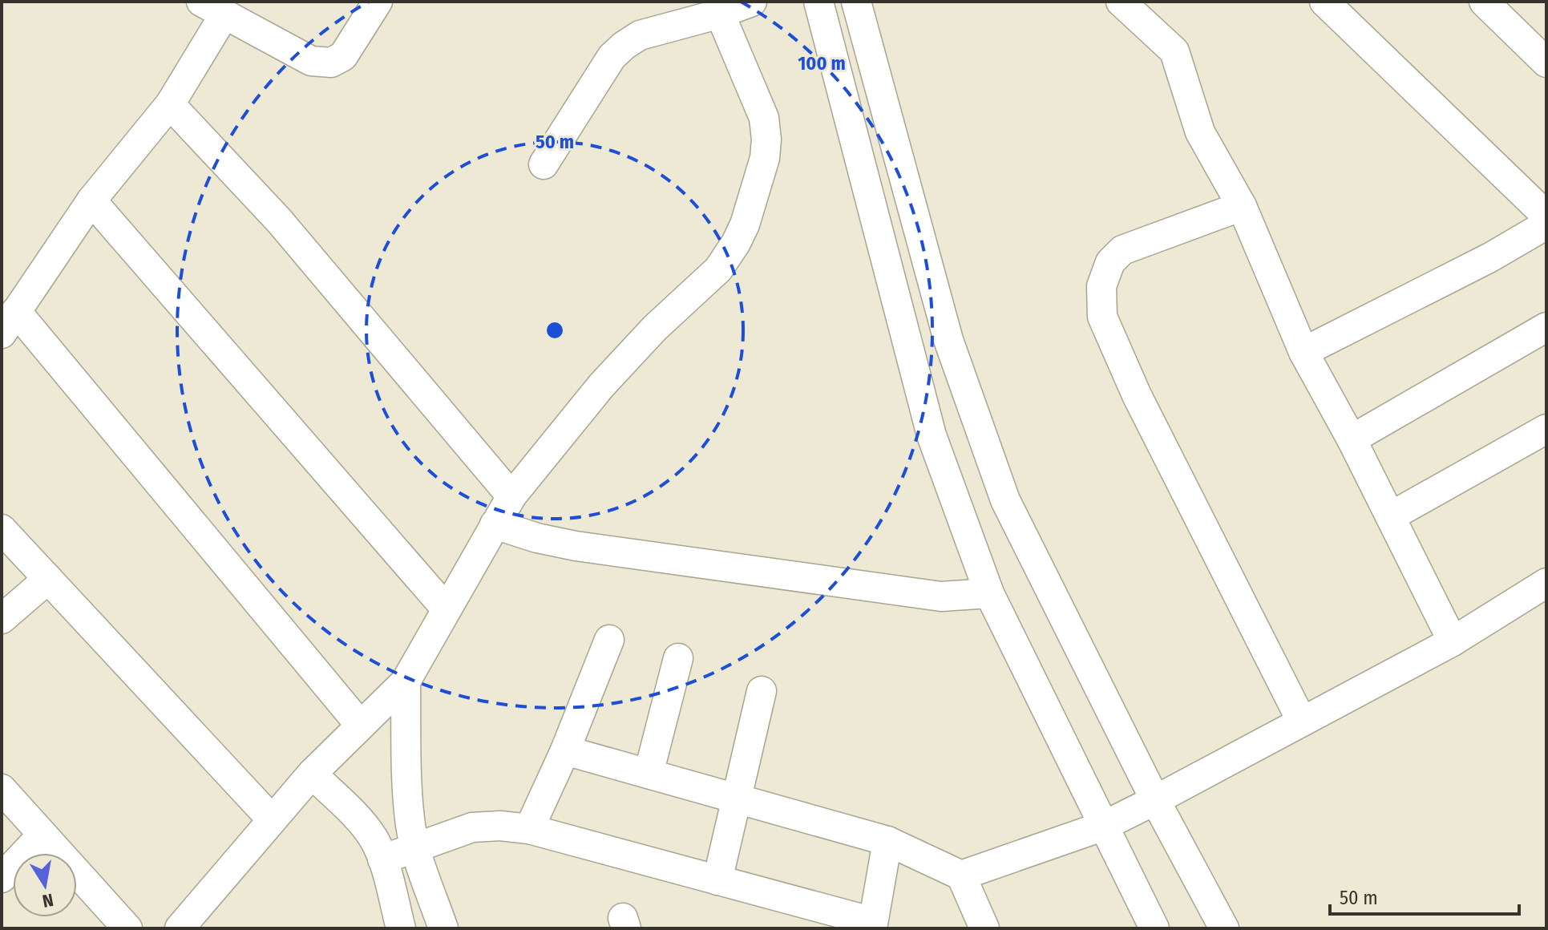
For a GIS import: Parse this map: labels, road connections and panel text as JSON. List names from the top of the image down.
{
  "scale_bar": "50 m",
  "north": "bottom",
  "rings": ["100 m", "50 m"]
}
